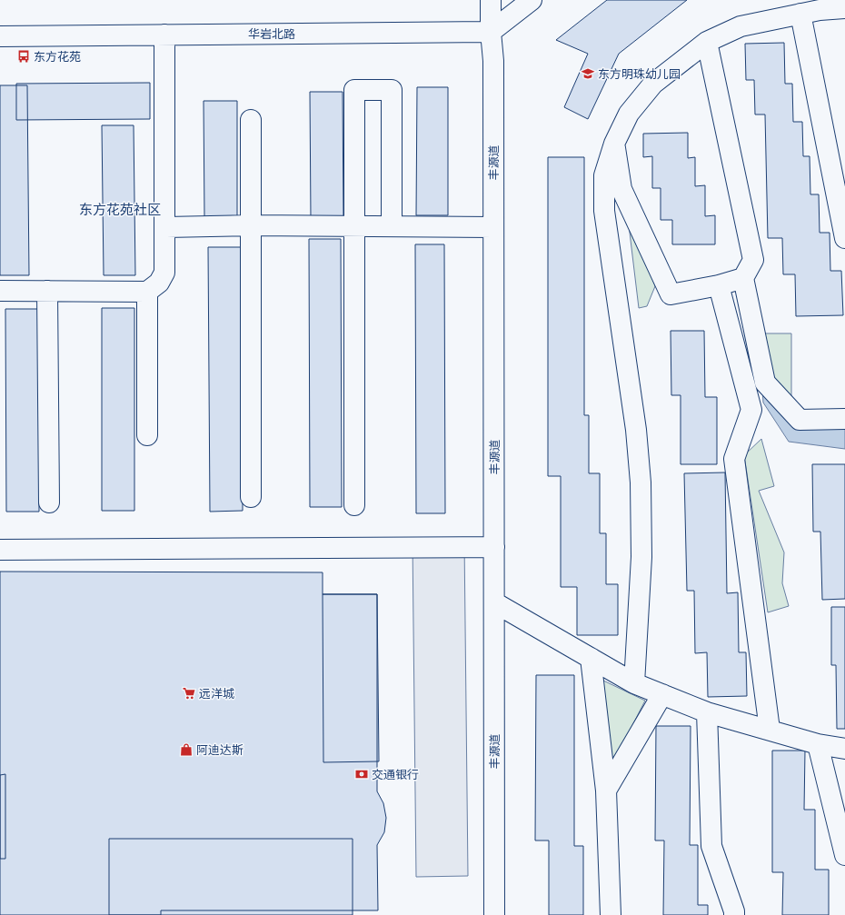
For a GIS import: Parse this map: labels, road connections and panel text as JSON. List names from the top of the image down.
{
  "streets": {
    "street": ["华岩北路", "丰源道"]
  },
  "crossings": [
    ["华岩北路", "丰源道"]
  ],
  "districts": ["东方花苑社区"],
  "places": {
    "bus stop": ["东方花苑"],
    "school or university": ["东方明珠幼儿园"],
    "supermarket": ["远洋城"],
    "shop": ["阿迪达斯"],
    "bank": ["交通银行"]
  }
}
